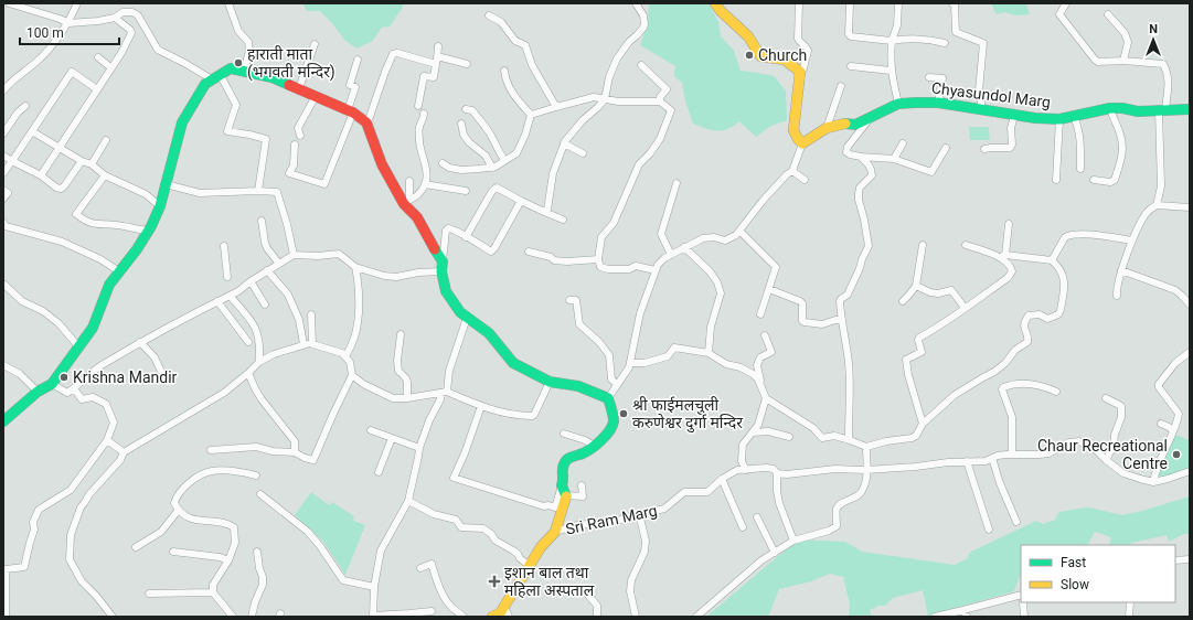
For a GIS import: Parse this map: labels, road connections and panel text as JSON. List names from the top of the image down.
{
  "streets": {
    "street": ["Chyasundol Marg", "Sri Ram Marg"]
  },
  "places": {
    "other": [
      "Church",
      "हाराती माता (भगवती मन्दिर)",
      "Krishna Mandir",
      "श्री फाईमलचुली करुणेश्वर दुर्गा मन्दिर",
      "Chaur Recreational Centre"
    ],
    "health": ["इशान बाल तथा महिला अस्पताल"]
  },
  "legend": ["Fast", "Slow"],
  "scale_bar": "100 m",
  "north": "top"
}
